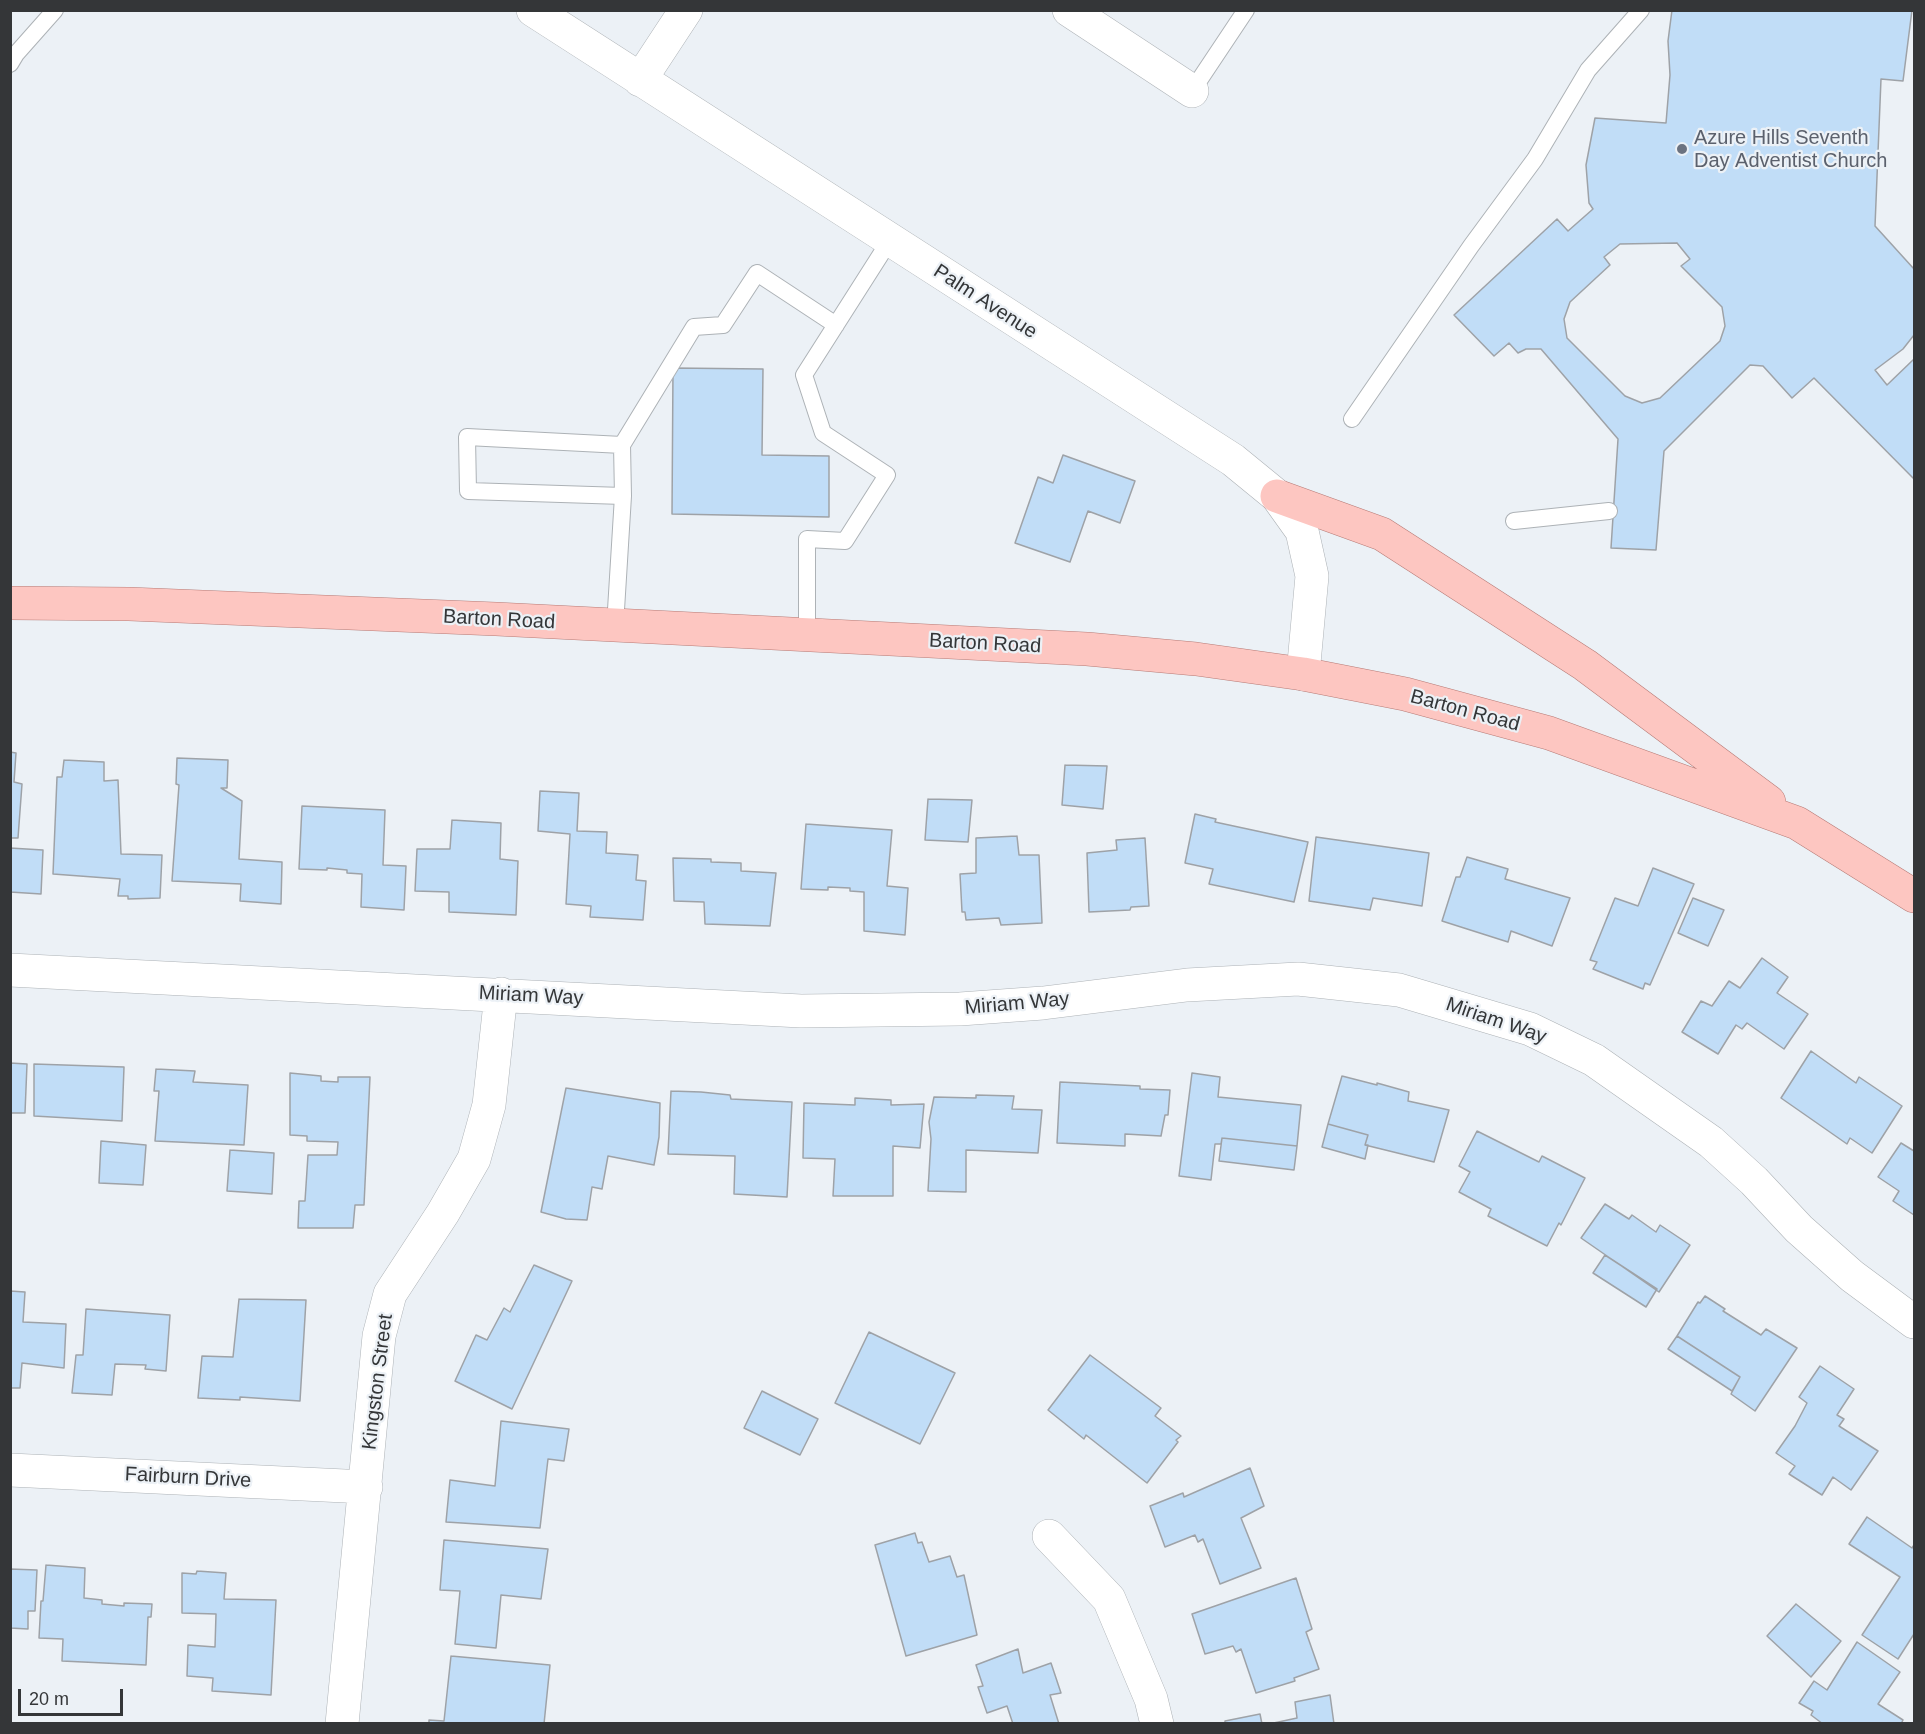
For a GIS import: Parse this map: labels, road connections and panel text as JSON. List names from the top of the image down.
{
  "streets": {
    "main road": ["Barton Road"],
    "street": [
      "Palm Avenue",
      "Miriam Way",
      "Kingston Street",
      "Fairburn Drive"
    ]
  },
  "crossings": [
    ["Palm Avenue", "Barton Road"],
    ["Miriam Way", "Kingston Street"],
    ["Kingston Street", "Fairburn Drive"]
  ],
  "places": ["Azure Hills Seventh Day Adventist Church"],
  "scale_bar": "20 m"
}
